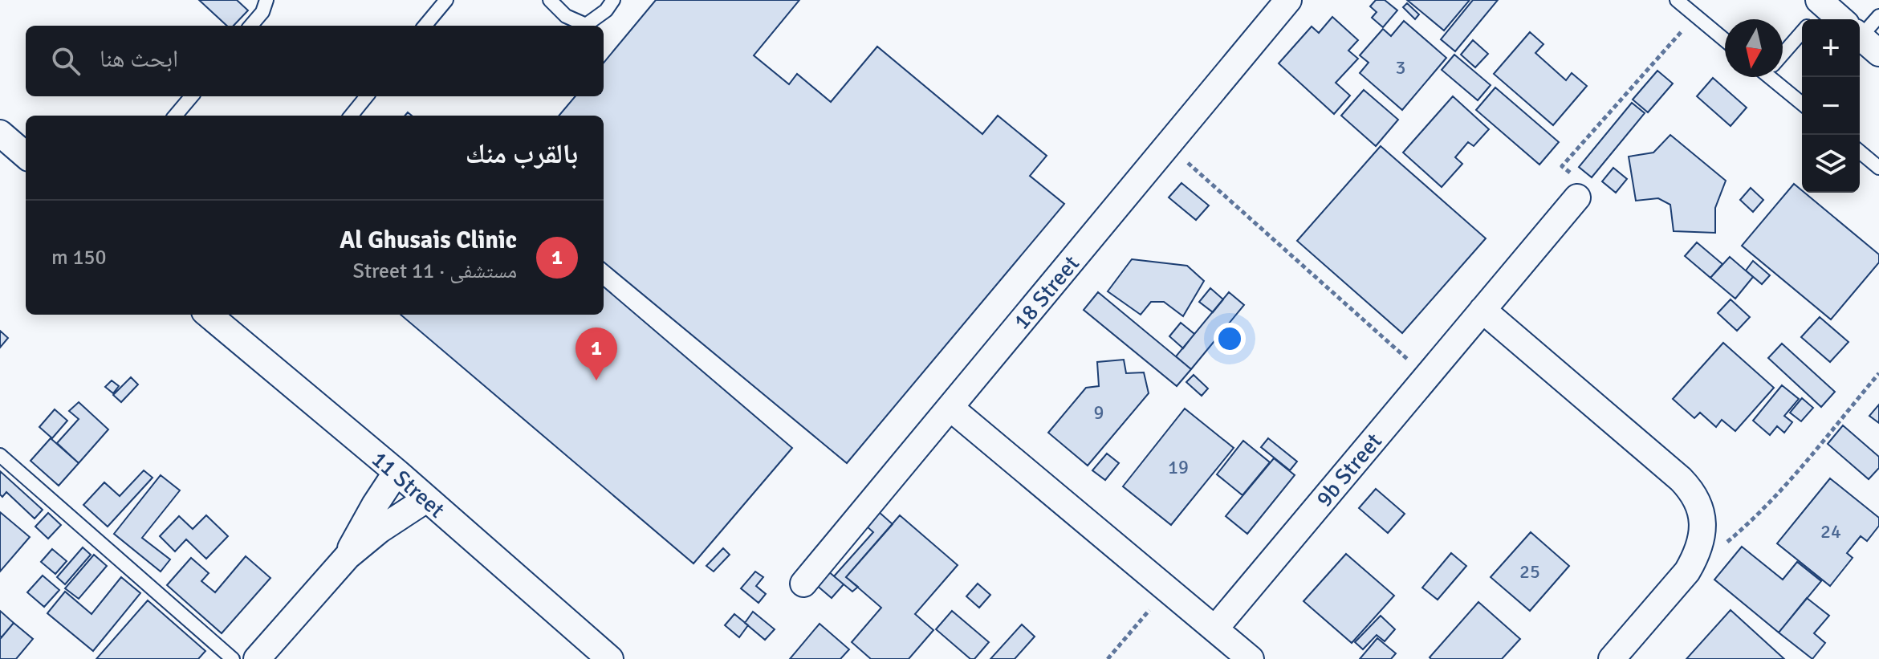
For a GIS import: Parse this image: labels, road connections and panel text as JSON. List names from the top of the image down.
{
  "streets": {
    "street": ["18 Street", "9b Street", "11 Street"]
  },
  "house_numbers": [
    "3",
    "9",
    "19",
    "24",
    "25"
  ],
  "north": "bottom",
  "page": {
    "map_buttons": ["+", "−"],
    "search": "ابحث هنا",
    "heading": "بالقرب منك",
    "list": [
      {
        "mark": "1",
        "name": "Al Ghusais Clinic",
        "note": "مستشفى · 11 Street",
        "value": "150 m"
      }
    ],
    "pins": "1"
  }
}
